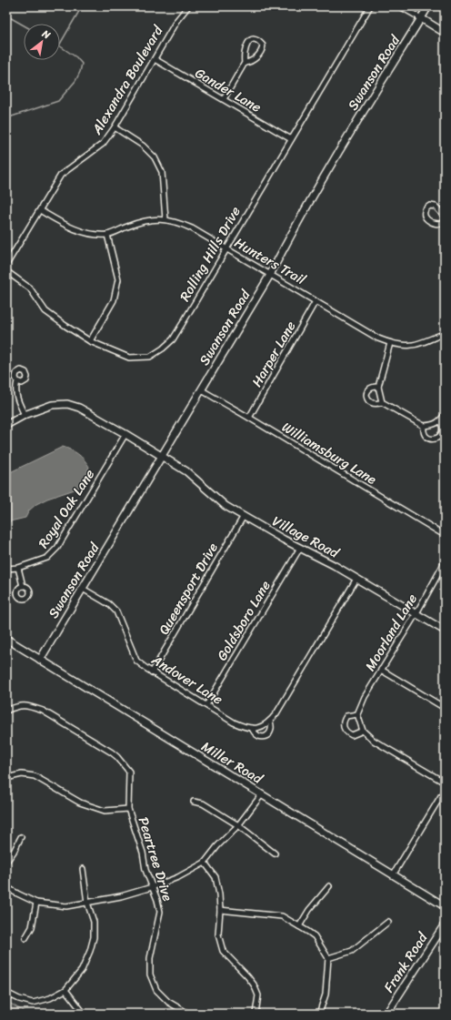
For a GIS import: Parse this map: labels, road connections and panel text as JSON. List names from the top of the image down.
{
  "streets": {
    "street": [
      "Swanson Road",
      "Alexandra Boulevard",
      "Gander Lane",
      "Rolling Hills Drive",
      "Hunters Trail",
      "Harper Lane",
      "Williamsburg Lane",
      "Royal Oak Lane",
      "Village Road",
      "Queensport Drive",
      "Goldsboro Lane",
      "Moorland Lane",
      "Andover Lane",
      "Miller Road",
      "Peartree Drive",
      "Frank Road"
    ]
  },
  "crossings": [
    ["Swanson Road", "Hunters Trail"],
    ["Swanson Road", "Williamsburg Lane"],
    ["Swanson Road", "Village Road"],
    ["Swanson Road", "Andover Lane"],
    ["Swanson Road", "Miller Road"],
    ["Alexandra Boulevard", "Gander Lane"],
    ["Alexandra Boulevard", "Hunters Trail"],
    ["Gander Lane", "Rolling Hills Drive"],
    ["Rolling Hills Drive", "Hunters Trail"],
    ["Hunters Trail", "Harper Lane"],
    ["Harper Lane", "Williamsburg Lane"],
    ["Royal Oak Lane", "Village Road"],
    ["Village Road", "Queensport Drive"],
    ["Village Road", "Goldsboro Lane"],
    ["Village Road", "Moorland Lane"],
    ["Village Road", "Andover Lane"],
    ["Queensport Drive", "Andover Lane"],
    ["Goldsboro Lane", "Andover Lane"]
  ],
  "north": "top right"
}
